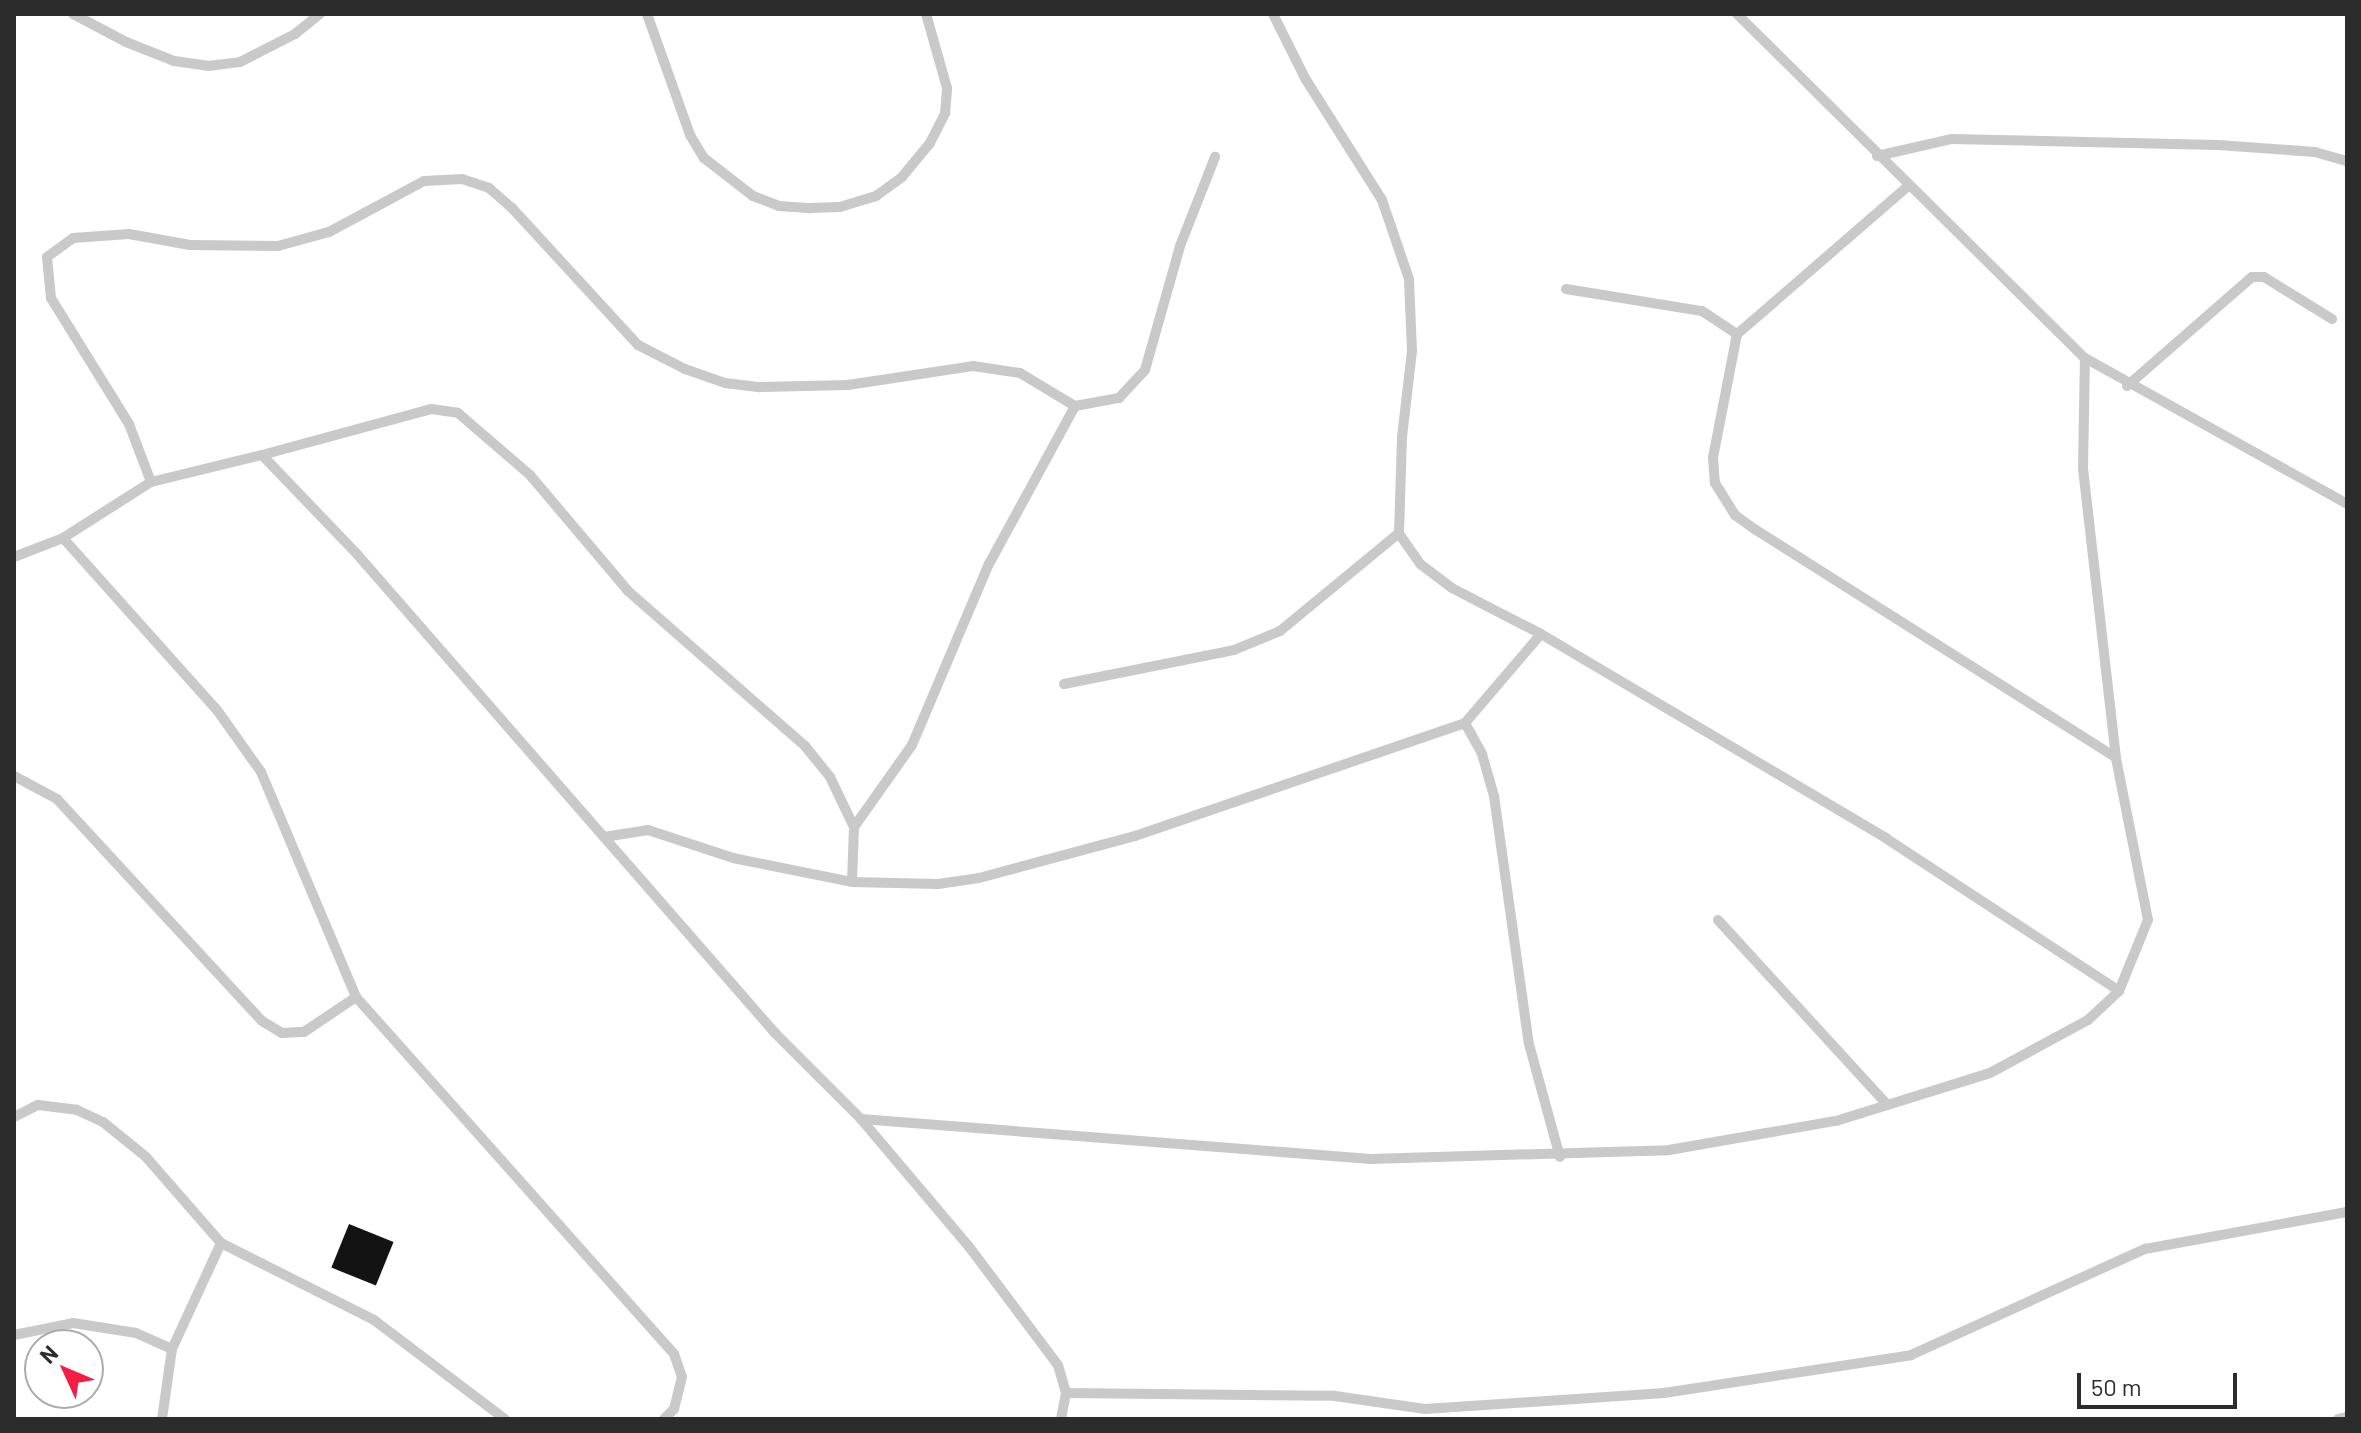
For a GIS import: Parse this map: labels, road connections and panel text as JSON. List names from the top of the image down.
{
  "scale_bar": "50 m",
  "north": "top left"
}
